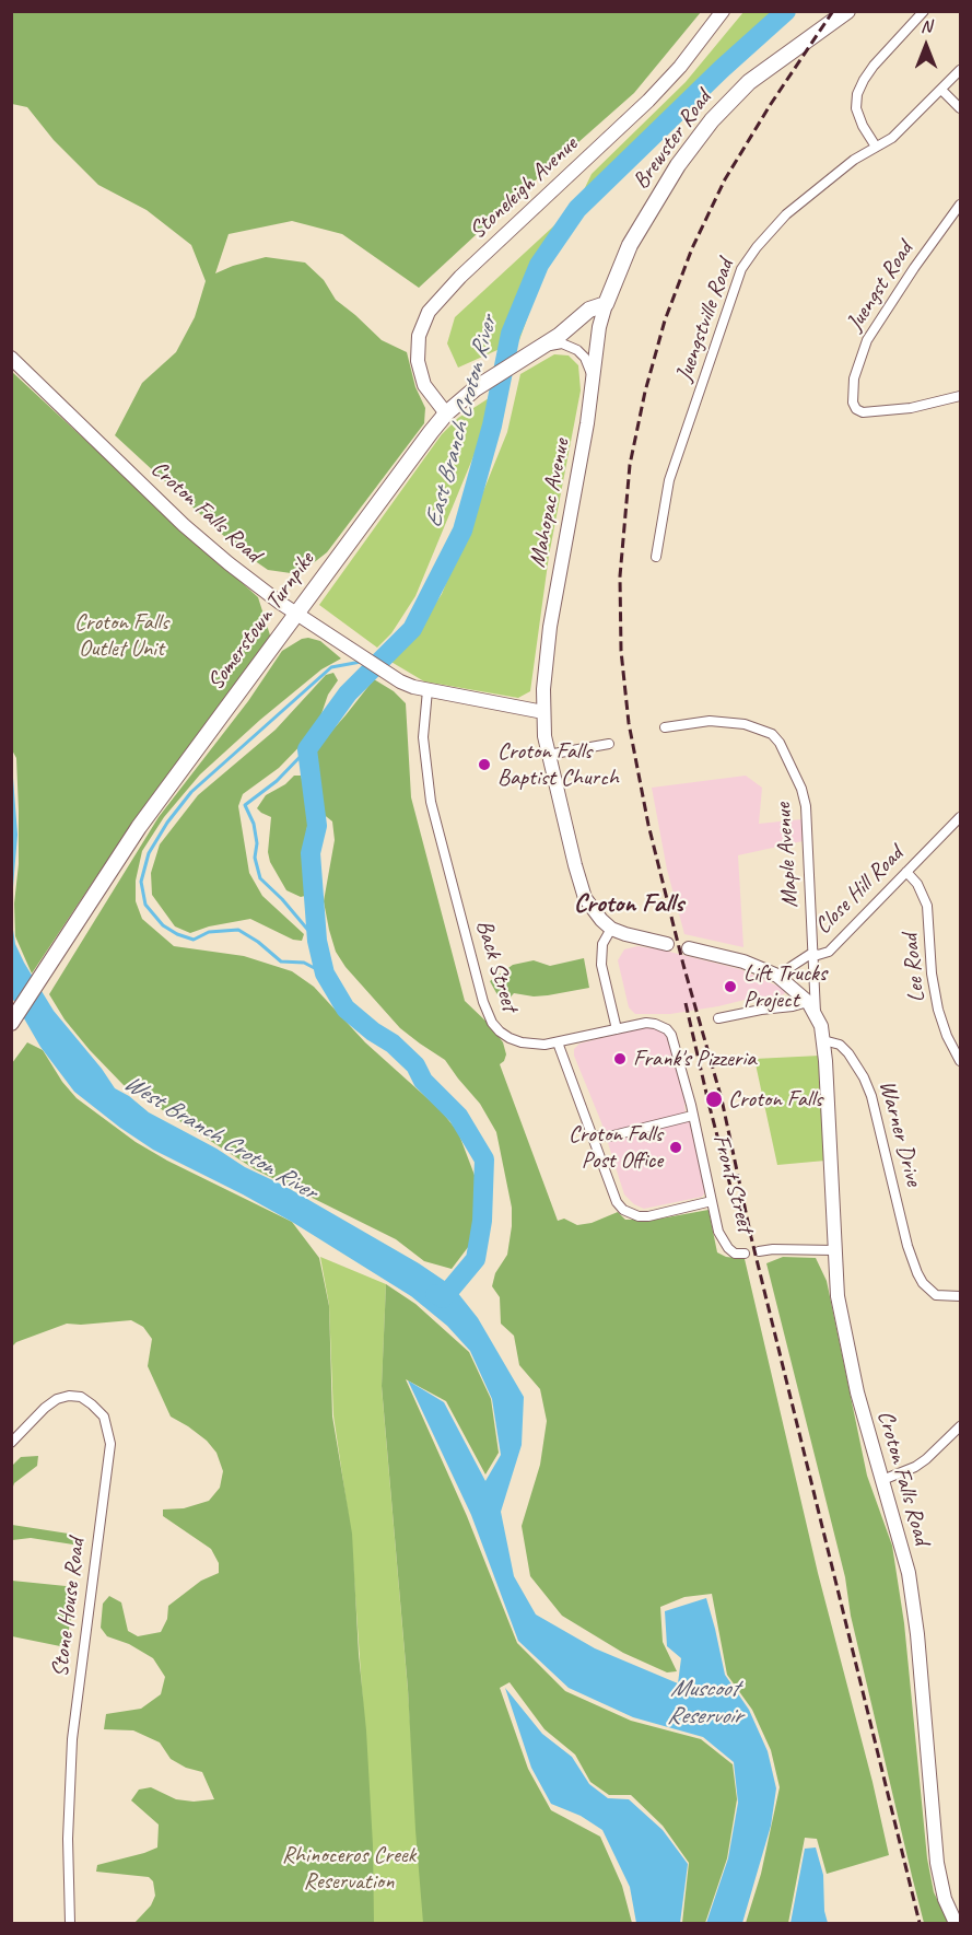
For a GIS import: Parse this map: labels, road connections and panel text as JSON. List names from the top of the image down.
{
  "streets": {
    "main road": [
      "Brewster Road",
      "Stoneleigh Avenue",
      "Mahopac Avenue",
      "Croton Falls Road",
      "Somerstown Turnpike"
    ],
    "street": [
      "Juengst Road",
      "Juengstville Road",
      "Maple Avenue",
      "Close Hill Road",
      "Back Street",
      "Lee Road",
      "Warner Drive",
      "Front Street",
      "Stone House Road"
    ]
  },
  "crossings": [
    ["Brewster Road", "Mahopac Avenue"],
    ["Brewster Road", "Somerstown Turnpike"],
    ["Stoneleigh Avenue", "Somerstown Turnpike"],
    ["Mahopac Avenue", "Croton Falls Road"],
    ["Mahopac Avenue", "Somerstown Turnpike"],
    ["Croton Falls Road", "Somerstown Turnpike"],
    ["Croton Falls Road", "Back Street"],
    ["Croton Falls Road", "Warner Drive"],
    ["Croton Falls Road", "Front Street"],
    ["Maple Avenue", "Close Hill Road"],
    ["Close Hill Road", "Lee Road"],
    ["Back Street", "Front Street"]
  ],
  "districts": ["Croton Falls"],
  "water": ["East Branch Croton River", "West Branch Croton River", "Muscoot Reservoir"],
  "parks": ["Croton Falls Outlet Unit", "Rhinoceros Creek Reservation"],
  "places": [
    "Croton Falls Baptist Church",
    "Lift Trucks Project",
    "Frank's Pizzeria",
    "Croton Falls",
    "Croton Falls Post Office"
  ],
  "north": "top"
}
